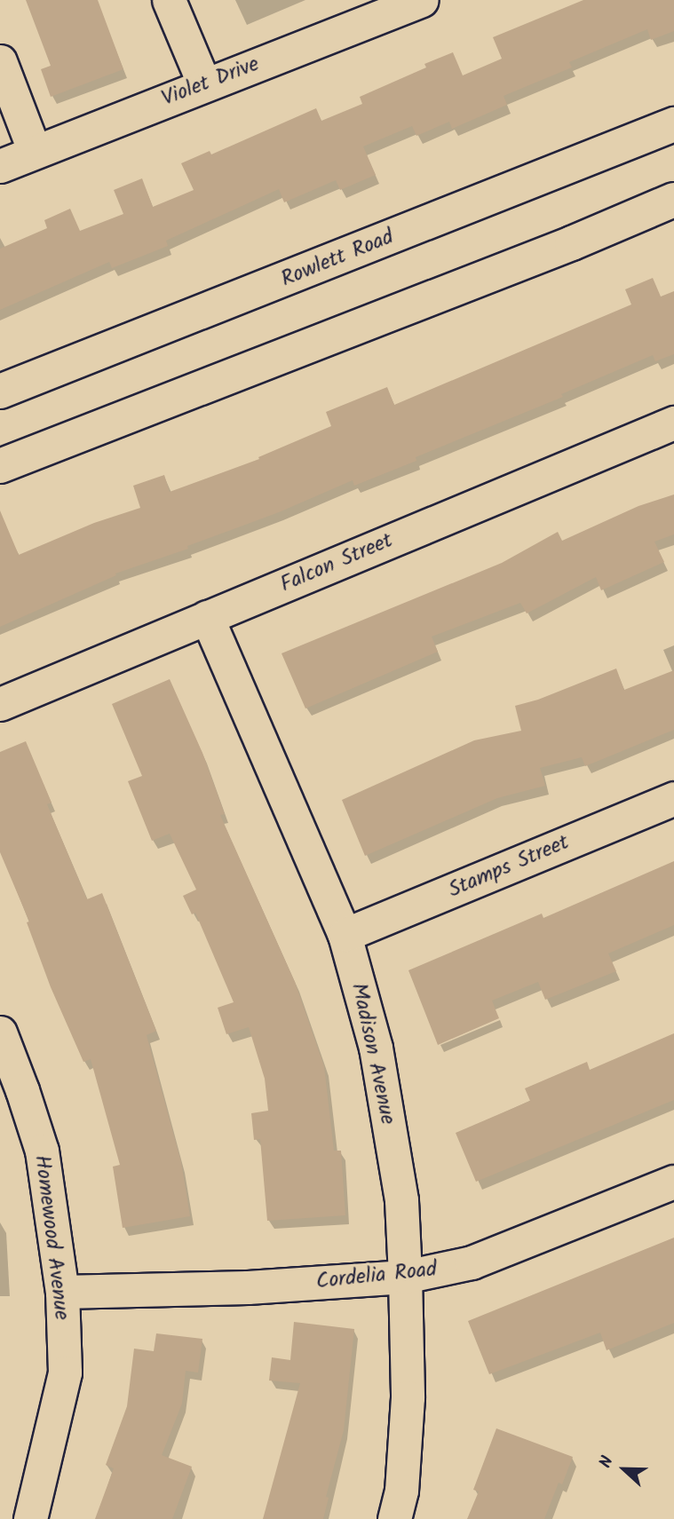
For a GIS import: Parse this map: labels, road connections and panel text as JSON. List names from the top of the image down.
{
  "streets": {
    "main road": ["Rowlett Road"],
    "street": [
      "Violet Drive",
      "Falcon Street",
      "Stamps Street",
      "Madison Avenue",
      "Homewood Avenue",
      "Cordelia Road"
    ]
  },
  "crossings": [
    ["Falcon Street", "Madison Avenue"],
    ["Stamps Street", "Madison Avenue"],
    ["Madison Avenue", "Cordelia Road"],
    ["Homewood Avenue", "Cordelia Road"]
  ],
  "north": "left"
}
